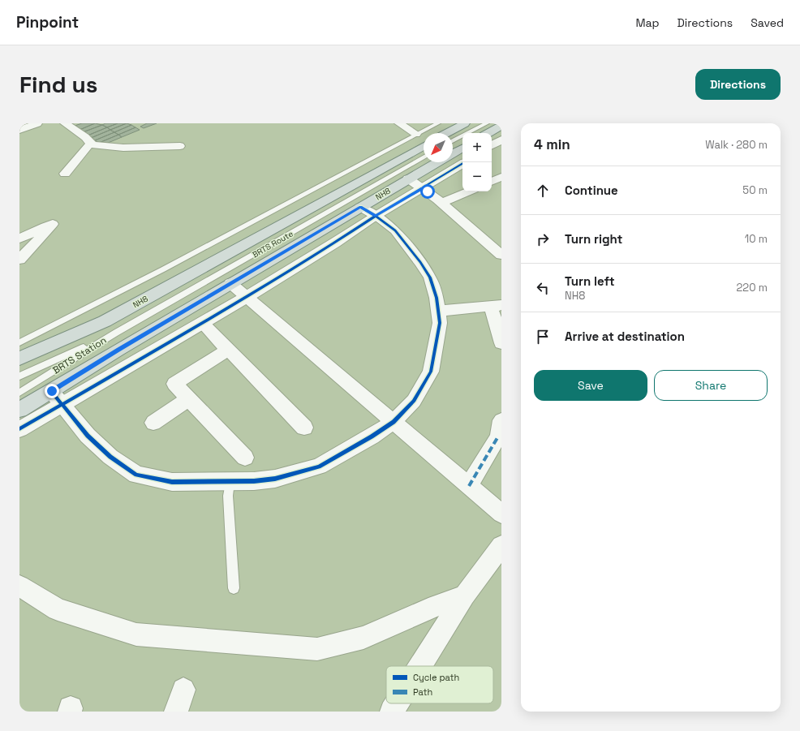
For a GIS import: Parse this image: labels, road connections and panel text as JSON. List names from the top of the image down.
{
  "streets": {
    "main road": ["NH8"],
    "lane": ["BRTS Route", "BRTS Station"]
  },
  "crossings": [
    ["BRTS Route", "BRTS Station"]
  ],
  "legend": ["Cycle path", "Path"],
  "north": "bottom left",
  "page": {
    "header": "Pinpoint",
    "nav": ["Map", "Directions", "Saved"],
    "buttons": [
      "Directions",
      ["Save", "Share"]
    ],
    "title": "Find us",
    "heading": ["4 min", "Walk · 280 m"],
    "map_buttons": ["+", "−"],
    "list": [
      ["Continue", "50 m"],
      ["Turn right", "10 m"],
      ["Turn left", "NH8", "220 m"],
      "Arrive at destination"
    ]
  }
}
